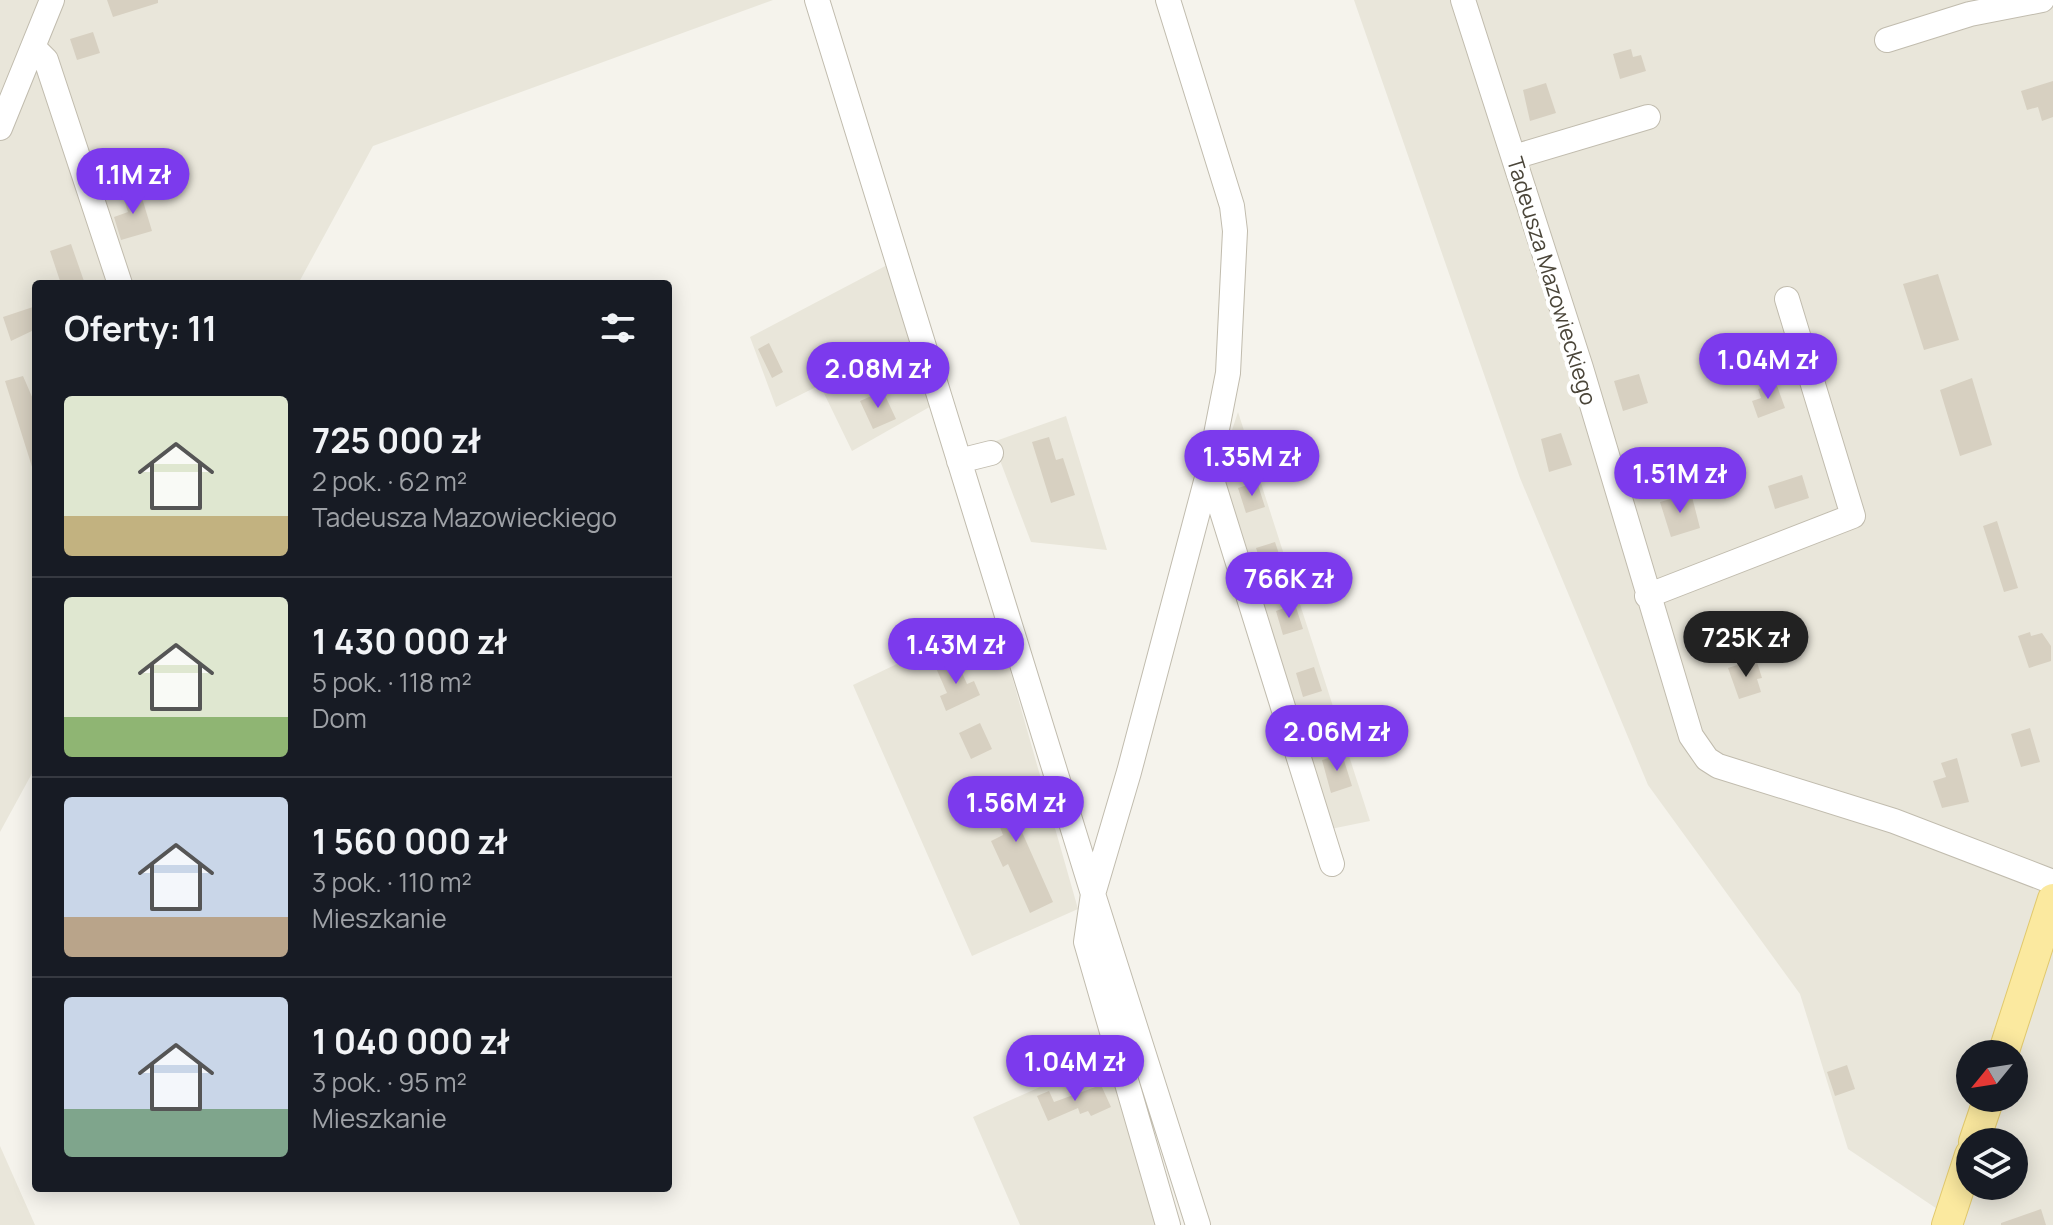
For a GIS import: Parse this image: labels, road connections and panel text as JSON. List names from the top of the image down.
{
  "streets": {
    "street": ["Tadeusza Mazowieckiego"]
  },
  "north": "bottom left",
  "page": {
    "price": [
      "1.1M zł",
      "1.04M zł",
      "2.08M zł",
      "1.35M zł",
      "1.51M zł",
      "766K zł",
      "725K zł",
      "1.43M zł",
      "2.06M zł",
      "1.56M zł",
      "1.04M zł"
    ],
    "heading": "Oferty: 11",
    "list": [
      {
        "name": "725 000 zł",
        "note": "2 pok. · 62 m² · Tadeusza Mazowieckiego"
      },
      {
        "name": "1 430 000 zł",
        "note": "5 pok. · 118 m² · Dom"
      },
      {
        "name": "1 560 000 zł",
        "note": "3 pok. · 110 m² · Mieszkanie"
      },
      {
        "name": "1 040 000 zł",
        "note": "3 pok. · 95 m² · Mieszkanie"
      }
    ]
  }
}
